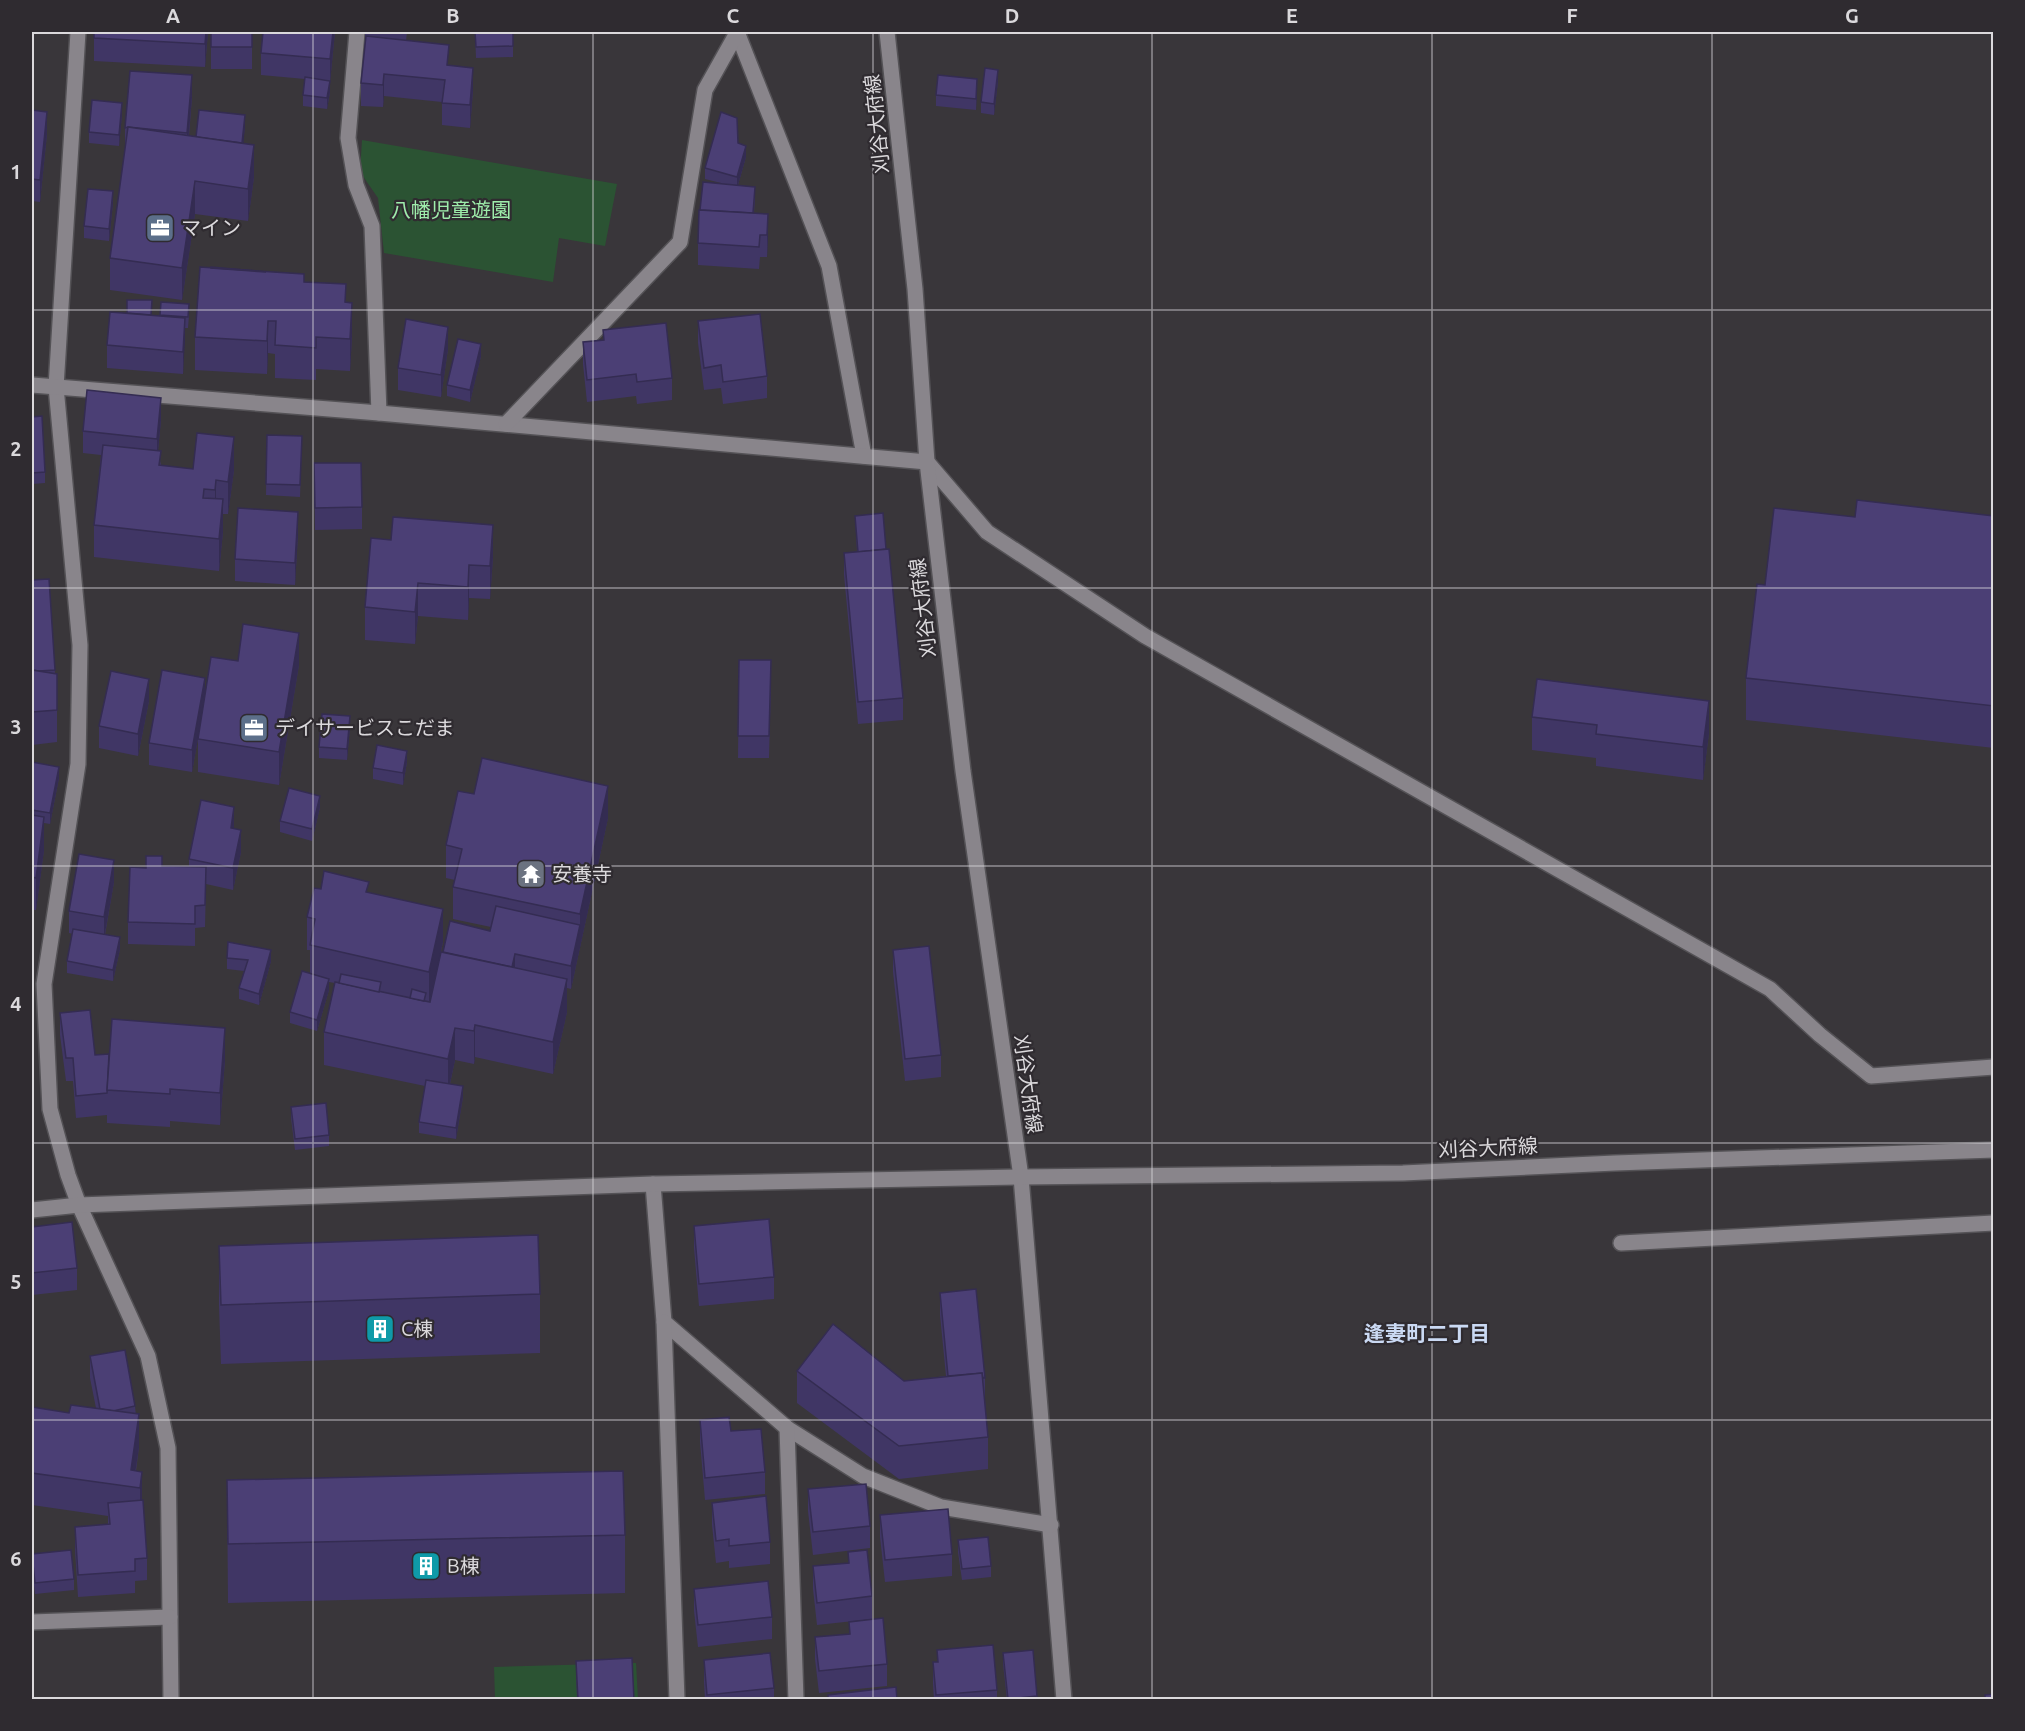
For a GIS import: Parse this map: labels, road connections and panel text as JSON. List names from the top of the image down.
{
  "streets": {
    "street": ["刈谷大府線"]
  },
  "districts": ["逢妻町二丁目"],
  "parks": ["八幡児童遊園"],
  "places": {
    "office": ["マイン", "デイサービスこだま"],
    "temple": ["安養寺"],
    "building": ["C棟", "B棟"]
  },
  "grid": {
    "columns": [
      "A",
      "B",
      "C",
      "D",
      "E",
      "F",
      "G"
    ],
    "rows": [
      "1",
      "2",
      "3",
      "4",
      "5",
      "6"
    ]
  }
}
